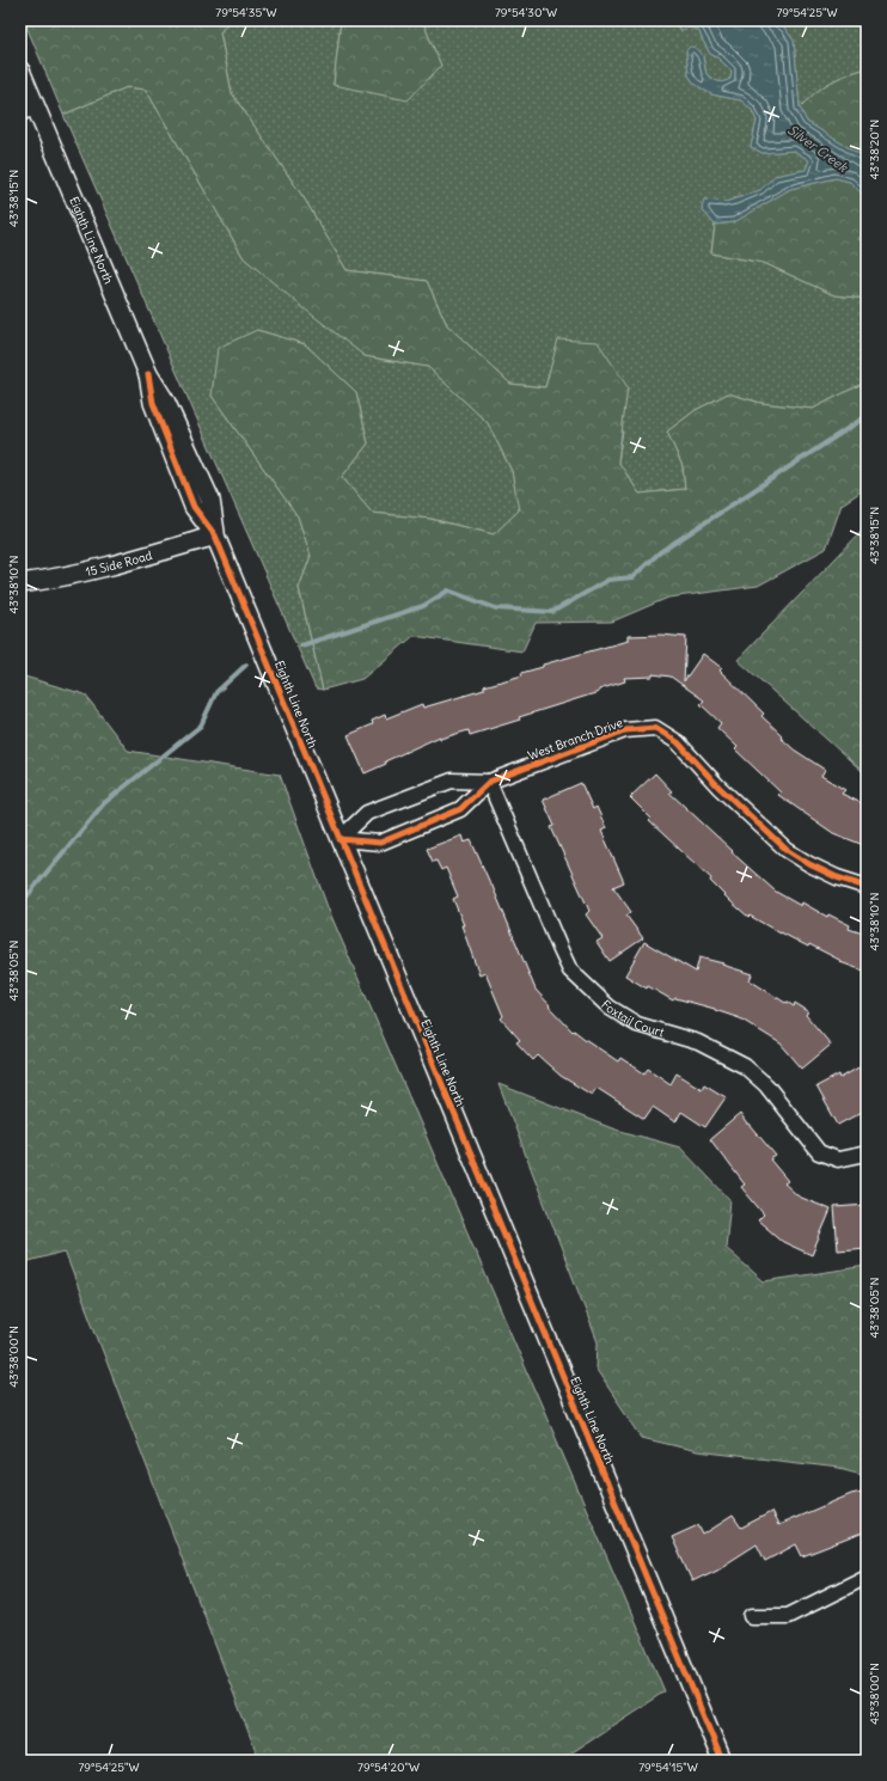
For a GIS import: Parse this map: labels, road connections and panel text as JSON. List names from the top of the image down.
{
  "streets": {
    "street": [
      "Eighth Line North",
      "15 Side Road",
      "West Branch Drive",
      "Foxtail Court"
    ]
  },
  "crossings": [
    ["Eighth Line North", "15 Side Road"],
    ["Eighth Line North", "West Branch Drive"],
    ["West Branch Drive", "Foxtail Court"]
  ],
  "water": ["Silver Creek"],
  "coordinates": [
    "79°54'35\"W",
    "79°54'30\"W",
    "79°54'25\"W",
    "43°38'20\"N",
    "43°38'15\"N",
    "43°38'10\"N",
    "43°38'05\"N",
    "43°38'00\"N",
    "79°54'20\"W",
    "79°54'15\"W"
  ]
}
